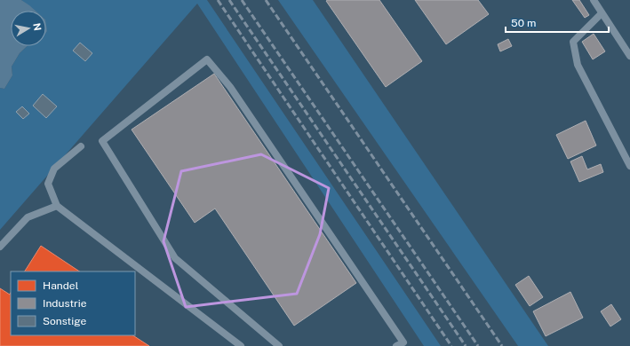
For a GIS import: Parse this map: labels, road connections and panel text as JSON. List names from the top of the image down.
{
  "legend": ["Handel", "Industrie", "Sonstige"],
  "scale_bar": "50 m",
  "north": "right"
}
